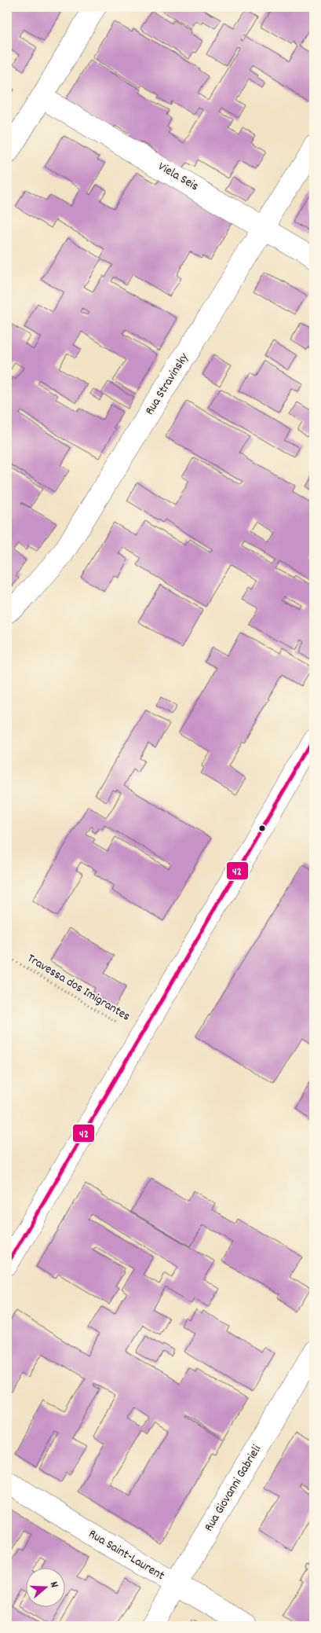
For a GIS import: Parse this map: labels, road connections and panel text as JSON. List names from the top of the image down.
{
  "streets": {
    "street": [
      "Viela Seis",
      "Rua Stravinsky",
      "Rua Giovanni Gabrieli",
      "Rua Saint-Laurent"
    ],
    "path": ["Travessa dos Imigrantes"]
  },
  "crossings": [
    ["Viela Seis", "Rua Stravinsky"],
    ["Rua Giovanni Gabrieli", "Rua Saint-Laurent"]
  ],
  "lines": ["transit line 42"],
  "north": "right"
}
